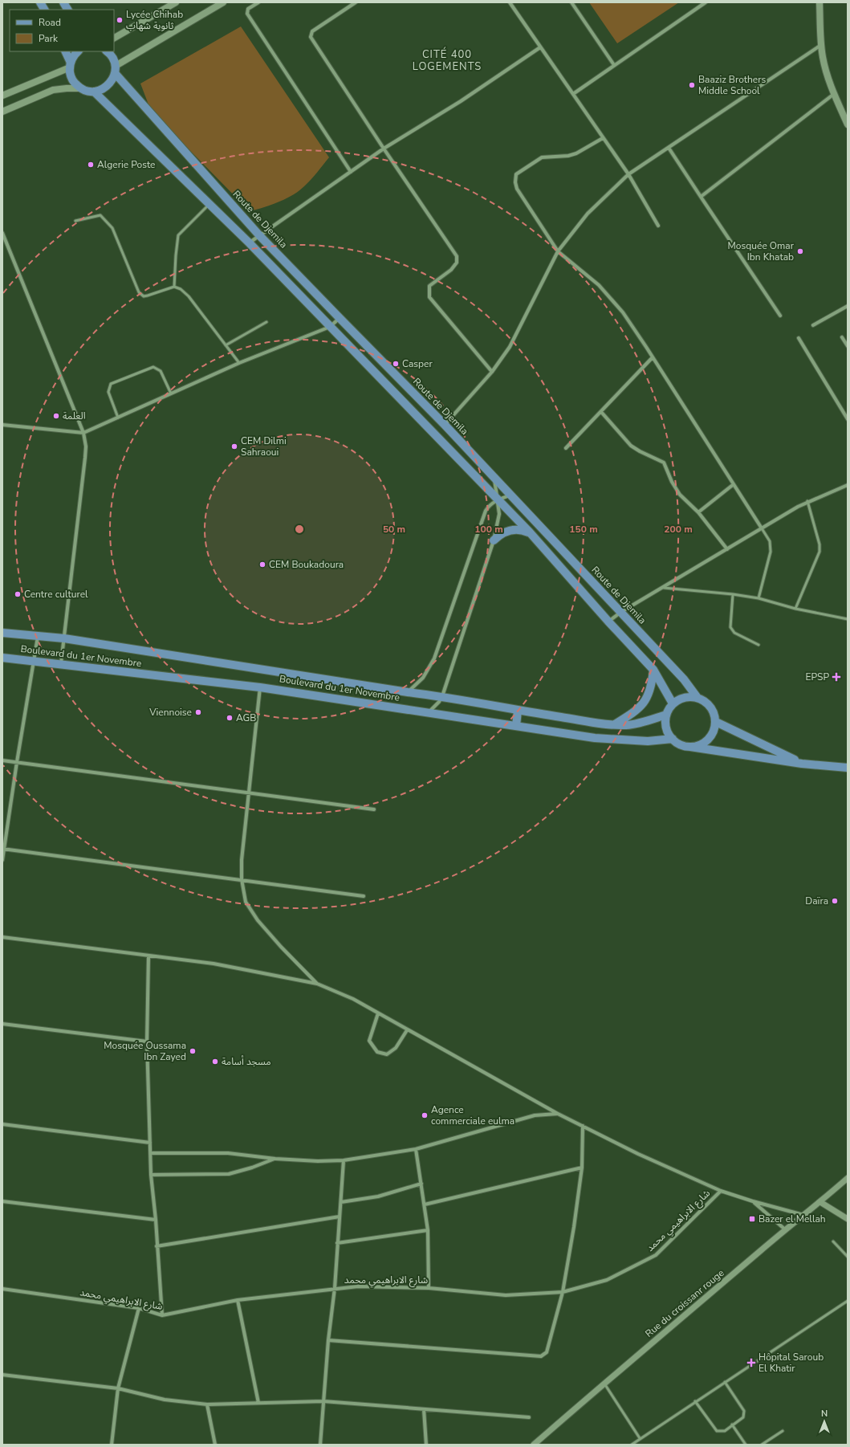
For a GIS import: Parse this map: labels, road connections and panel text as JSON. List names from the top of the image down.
{
  "streets": {
    "main road": ["Route de Djemila", "Boulevard du 1er Novembre"],
    "street": ["شارع الابراهيمي محمد", "Rue du croissanr rouge"]
  },
  "crossings": [
    ["Route de Djemila", "Boulevard du 1er Novembre"]
  ],
  "districts": ["CITÉ 400 LOGEMENTS"],
  "places": {
    "other": [
      "Lycée Chihab ثانوية شهاب",
      "Baaziz Brothers Middle School",
      "Algerie Poste",
      "Mosquée Omar Ibn Khatab",
      "Casper",
      "العلمة",
      "CEM Dilmi Sahraoui",
      "CEM Boukadoura",
      "Centre culturel",
      "Viennoise",
      "AGB",
      "Daïra",
      "Mosquée Oussama Ibn Zayed",
      "مسجد أسامة",
      "Agence commerciale eulma"
    ],
    "health": ["EPSP", "Hôpital Saroub El Khatir"],
    "transit": ["Bazer el Mellah"]
  },
  "legend": ["Road", "Park"],
  "north": "top",
  "rings": [
    "50 m",
    "100 m",
    "150 m",
    "200 m"
  ]
}
